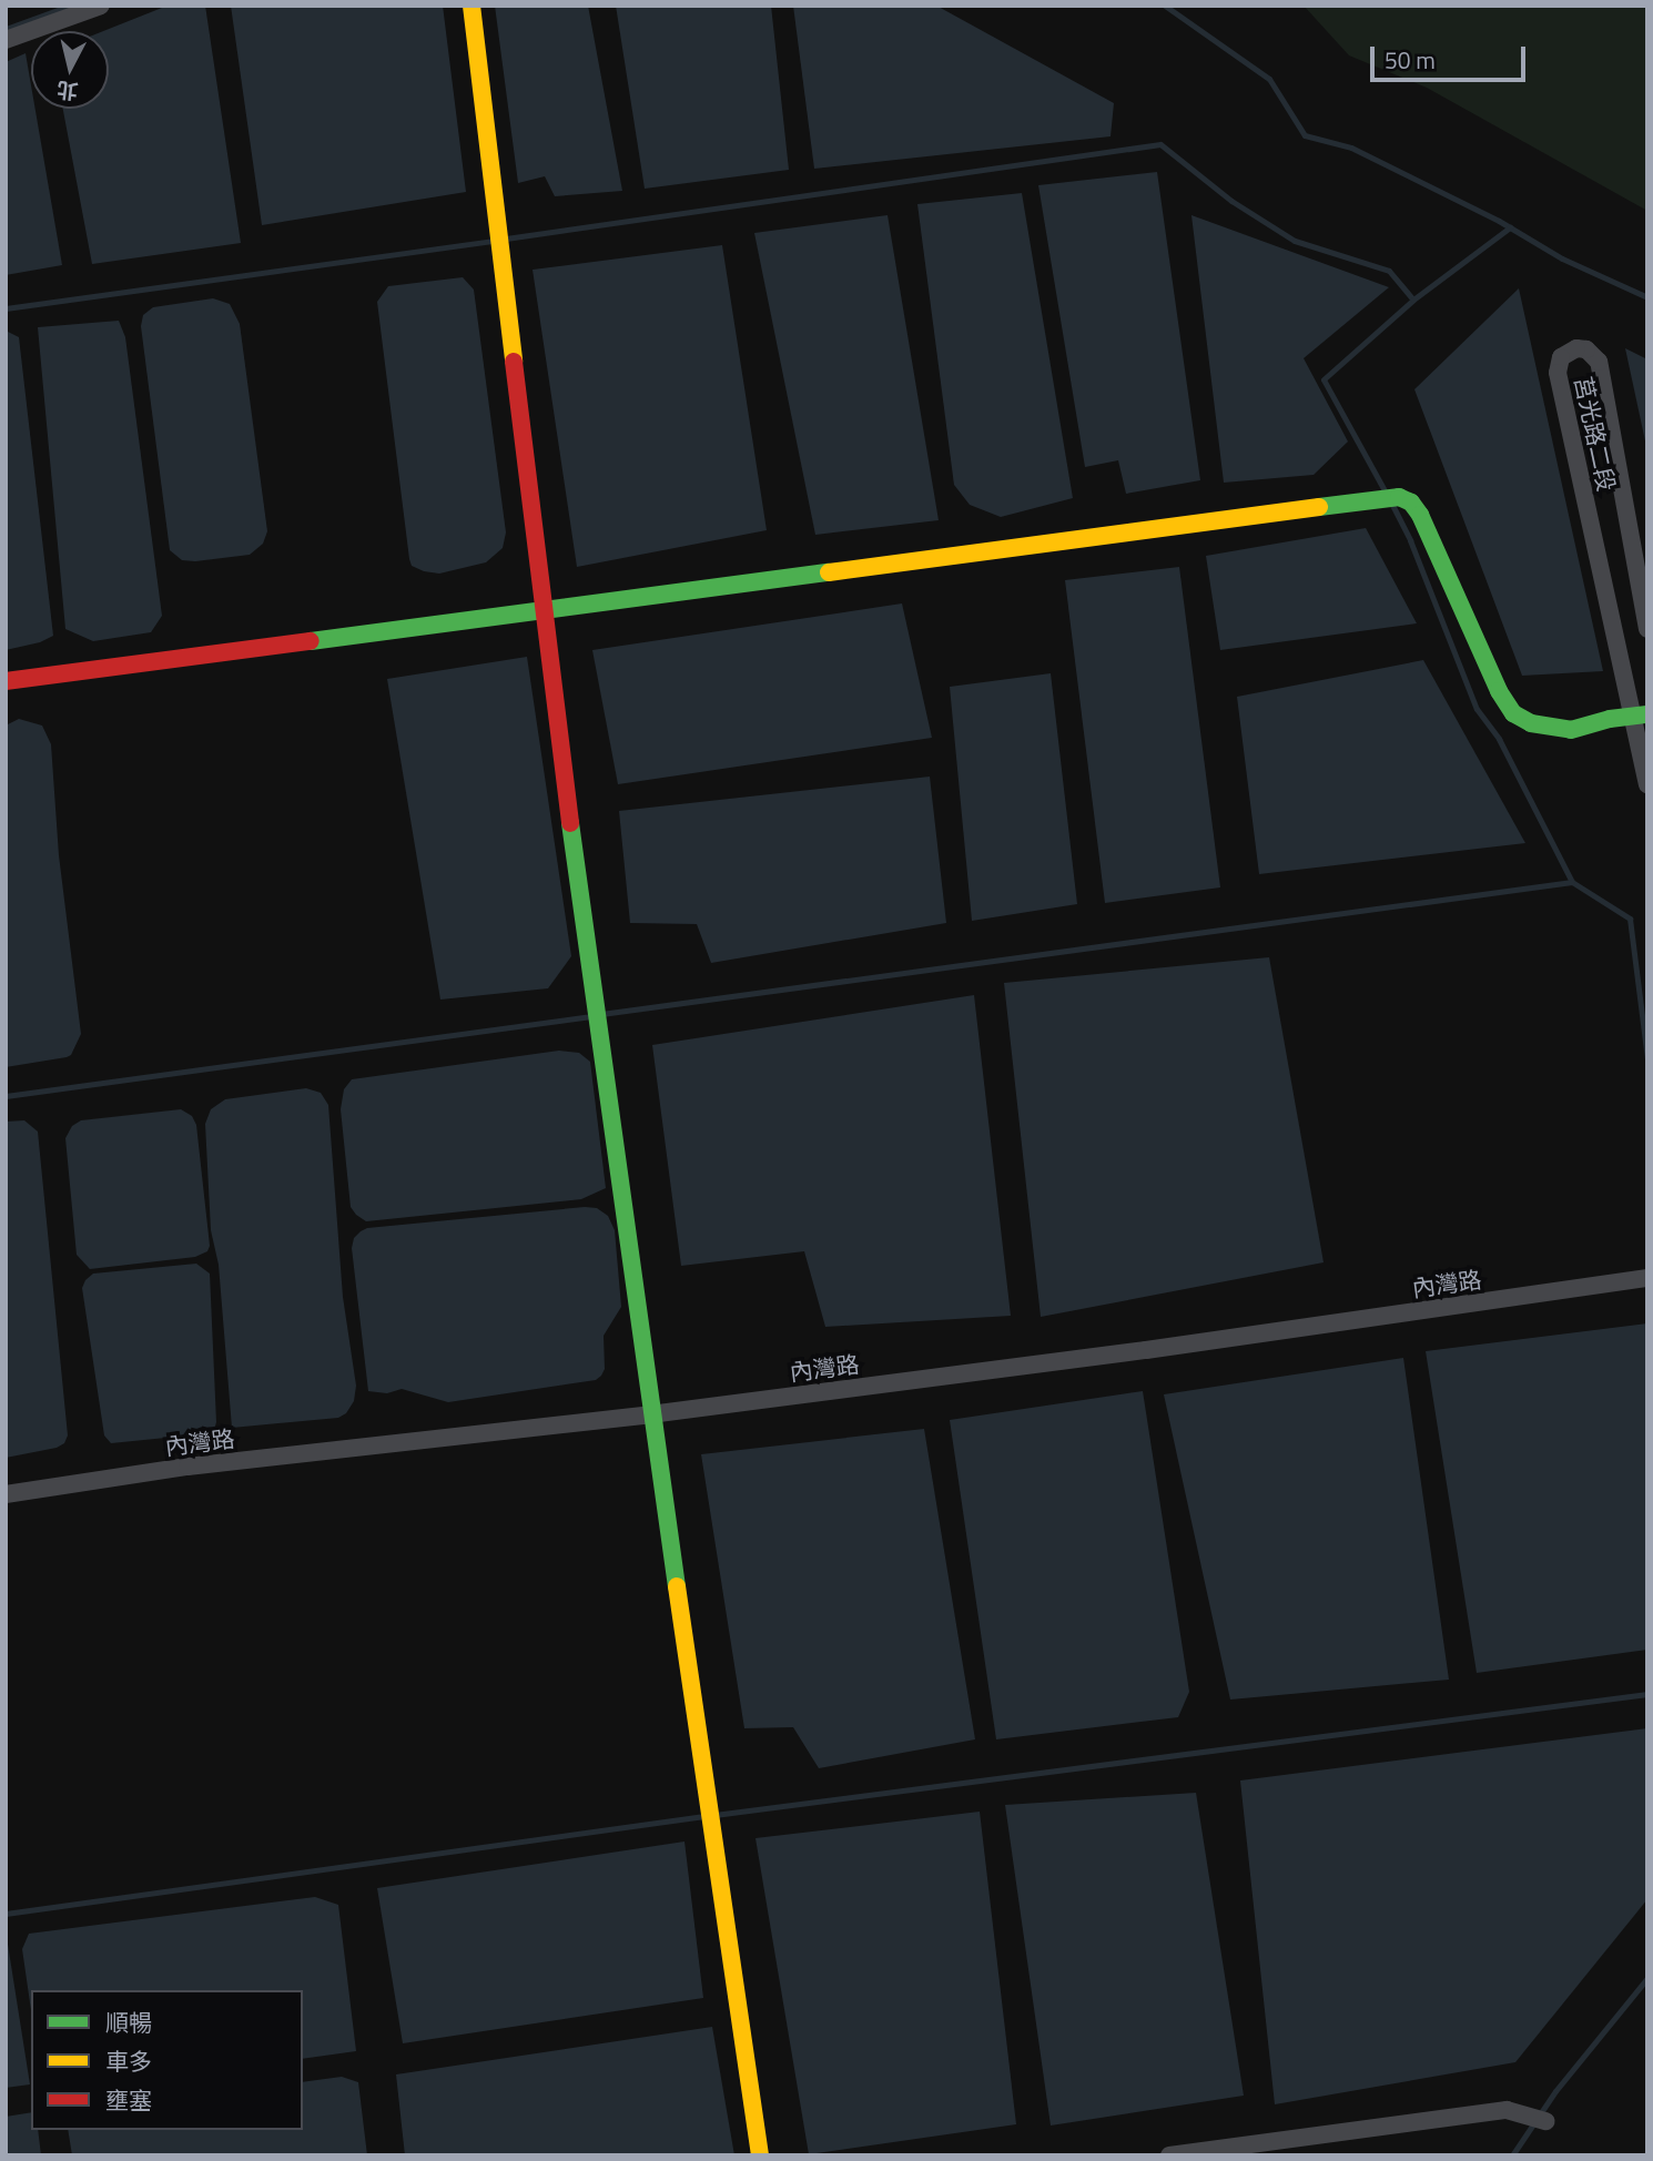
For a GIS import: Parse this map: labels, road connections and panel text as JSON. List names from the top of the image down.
{
  "streets": {
    "street": ["莒光路二段", "內灣路"]
  },
  "legend": ["順暢", "車多", "壅塞"],
  "scale_bar": "50 m",
  "north": "bottom"
}
